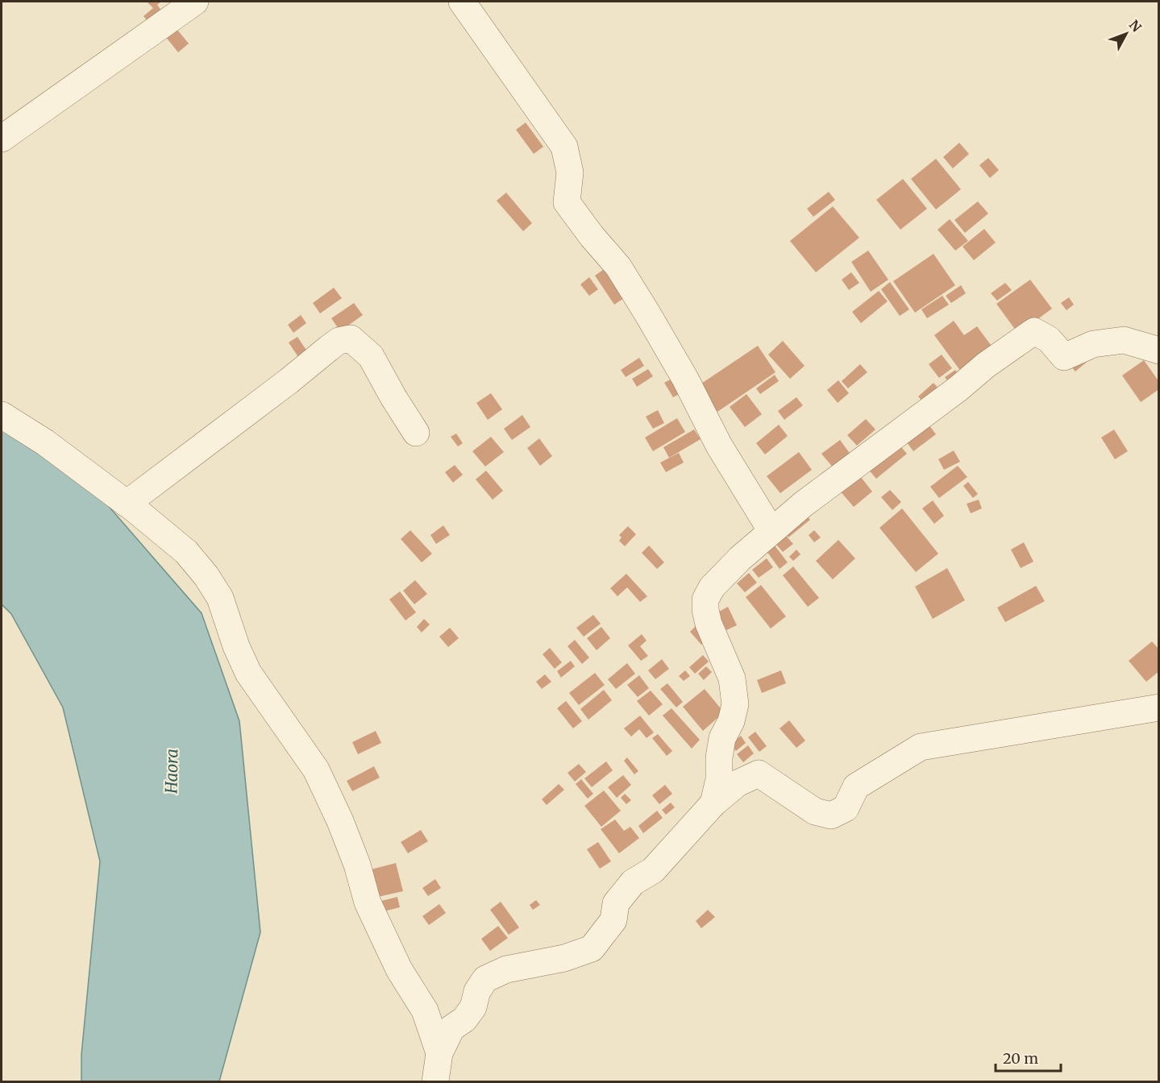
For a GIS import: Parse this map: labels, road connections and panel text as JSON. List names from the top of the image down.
{
  "water": ["Haora"],
  "scale_bar": "20 m",
  "north": "top right"
}
